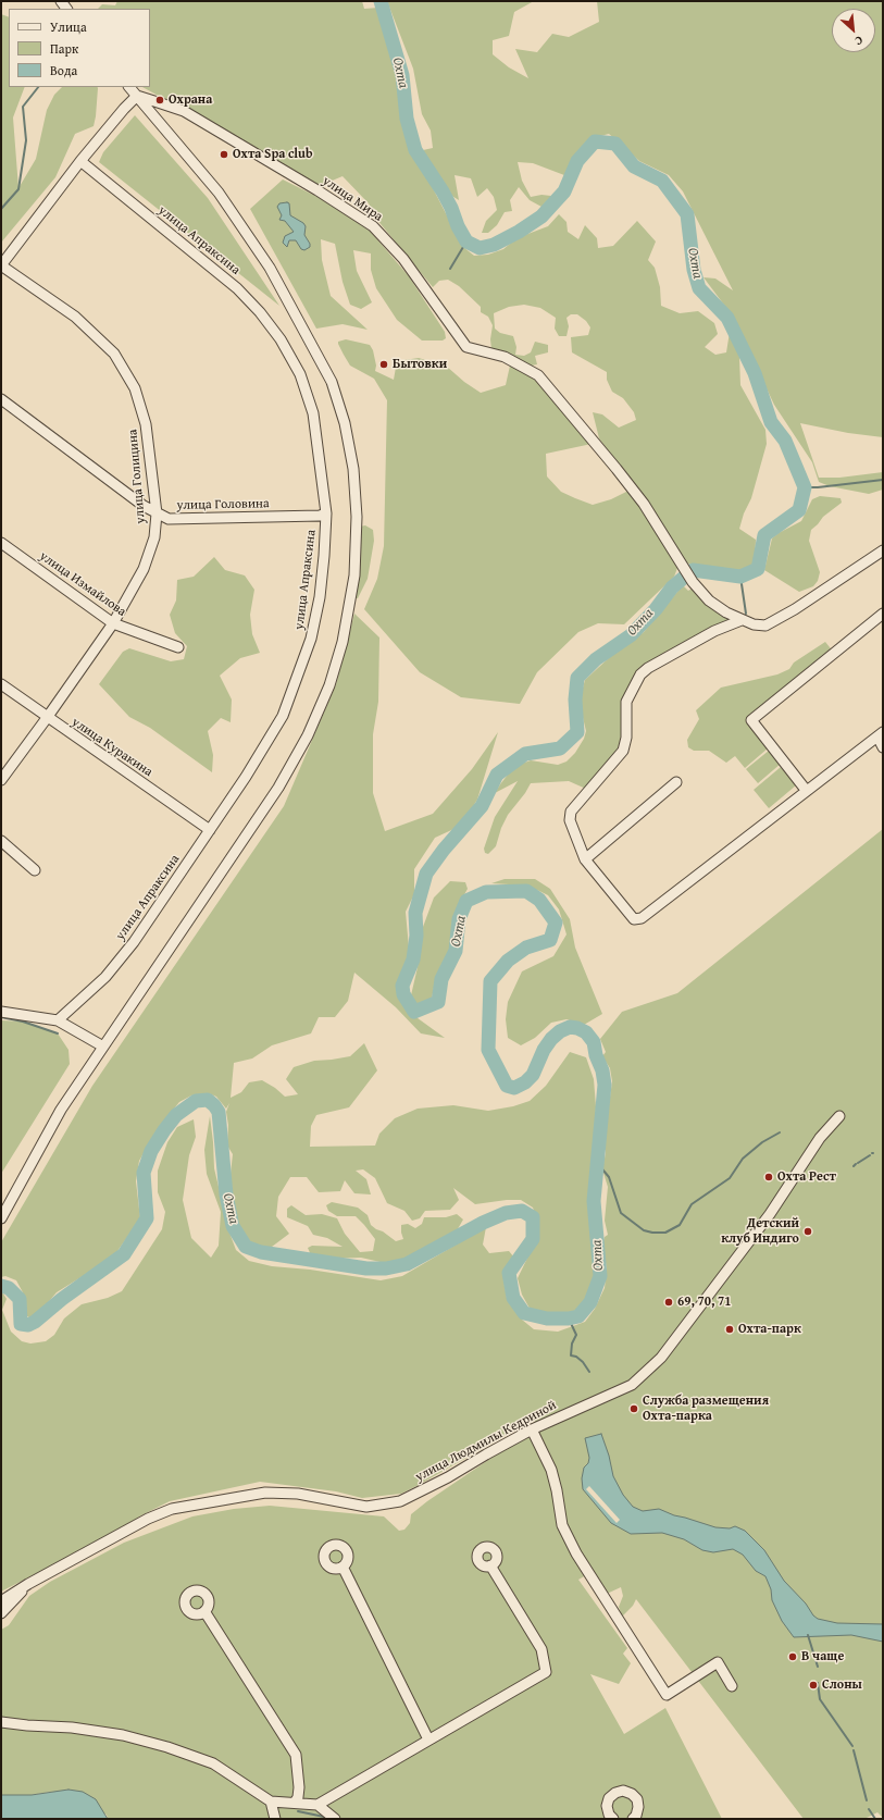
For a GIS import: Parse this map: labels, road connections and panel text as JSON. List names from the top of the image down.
{
  "streets": {
    "street": [
      "улица Мира",
      "улица Апраксина",
      "улица Голицина",
      "улица Головина",
      "улица Измайлова",
      "улица Куракина",
      "улица Людмилы Кедриной"
    ]
  },
  "crossings": [
    ["улица Апраксина", "улица Головина"],
    ["улица Апраксина", "улица Куракина"],
    ["улица Голицина", "улица Головина"],
    ["улица Голицина", "улица Измайлова"],
    ["улица Голицина", "улица Куракина"]
  ],
  "water": ["Охта"],
  "places": [
    "Охрана",
    "Охта Spa club",
    "Бытовки",
    "Охта Рест",
    "Детский клуб Индиго",
    "69, 70, 71",
    "Охта-парк",
    "Служба размещения Охта-парка",
    "В чаще",
    "Слоны"
  ],
  "legend": ["Улица", "Парк", "Вода"],
  "north": "bottom right"
}
